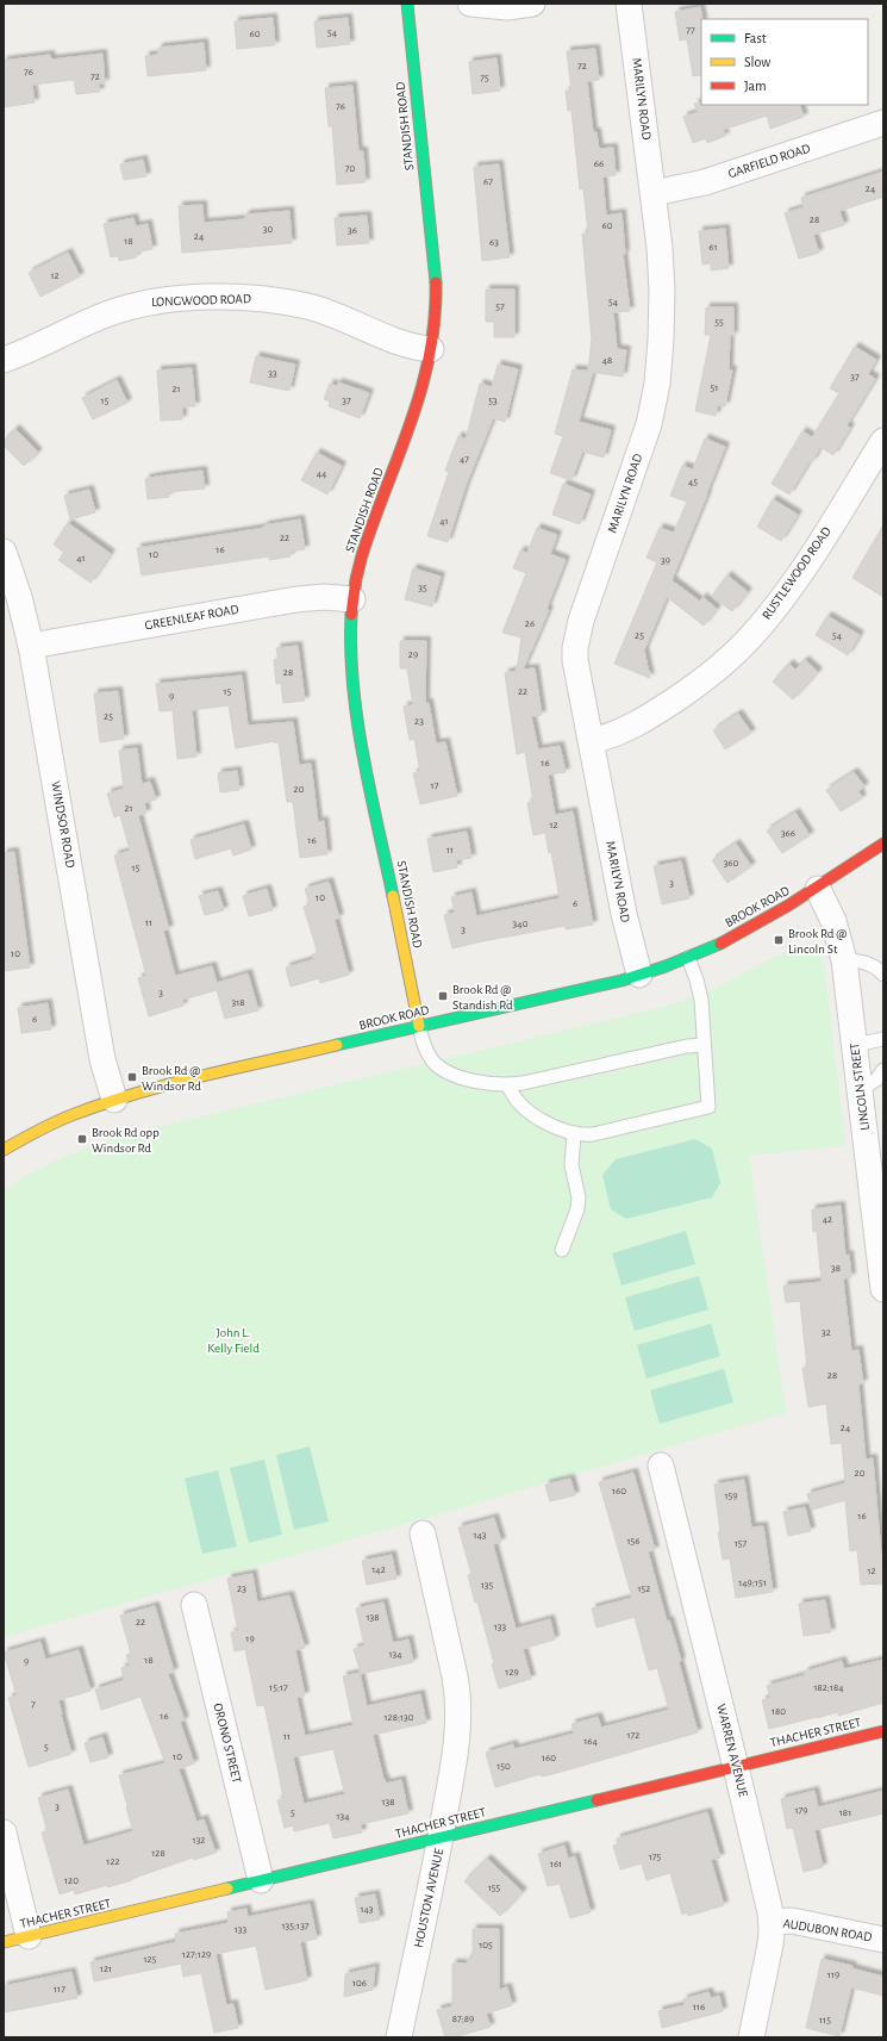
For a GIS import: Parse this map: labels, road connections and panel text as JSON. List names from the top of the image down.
{
  "streets": {
    "street": [
      "MARILYN ROAD",
      "STANDISH ROAD",
      "GARFIELD ROAD",
      "LONGWOOD ROAD",
      "RUSTLEWOOD ROAD",
      "GREENLEAF ROAD",
      "WINDSOR ROAD",
      "BROOK ROAD",
      "LINCOLN STREET",
      "THACHER STREET",
      "ORONO STREET",
      "WARREN AVENUE",
      "HOUSTON AVENUE",
      "AUDUBON ROAD"
    ]
  },
  "crossings": [
    ["MARILYN ROAD", "GARFIELD ROAD"],
    ["MARILYN ROAD", "RUSTLEWOOD ROAD"],
    ["MARILYN ROAD", "BROOK ROAD"],
    ["STANDISH ROAD", "LONGWOOD ROAD"],
    ["STANDISH ROAD", "GREENLEAF ROAD"],
    ["STANDISH ROAD", "BROOK ROAD"],
    ["GREENLEAF ROAD", "WINDSOR ROAD"],
    ["WINDSOR ROAD", "BROOK ROAD"],
    ["BROOK ROAD", "LINCOLN STREET"],
    ["THACHER STREET", "ORONO STREET"],
    ["THACHER STREET", "WARREN AVENUE"],
    ["THACHER STREET", "HOUSTON AVENUE"],
    ["WARREN AVENUE", "AUDUBON ROAD"]
  ],
  "parks": ["John L. Kelly Field"],
  "places": {
    "transit": [
      "Brook Rd @ Lincoln St",
      "Brook Rd @ Standish Rd",
      "Brook Rd @ Windsor Rd",
      "Brook Rd opp Windsor Rd"
    ]
  },
  "house_numbers": [
    "77",
    "54",
    "60",
    "72",
    "76",
    "72",
    "75",
    "76",
    "66",
    "70",
    "67",
    "24",
    "28",
    "60",
    "30",
    "36",
    "24",
    "18",
    "63",
    "61",
    "12",
    "54",
    "57",
    "55",
    "48",
    "33",
    "37",
    "51",
    "21",
    "15",
    "37",
    "53",
    "47",
    "44",
    "45",
    "41",
    "22",
    "16",
    "10",
    "41",
    "39",
    "35",
    "26",
    "25",
    "54",
    "29",
    "28",
    "15",
    "22",
    "9",
    "25",
    "23",
    "16",
    "17",
    "20",
    "21",
    "12",
    "366",
    "16",
    "11",
    "360",
    "15",
    "3",
    "10",
    "6",
    "11",
    "340",
    "3",
    "10",
    "3",
    "318",
    "6",
    "42",
    "38",
    "32",
    "28",
    "24",
    "20",
    "160",
    "159",
    "16",
    "143",
    "156",
    "157",
    "142",
    "12",
    "149;151",
    "135",
    "23",
    "152",
    "138",
    "22",
    "133",
    "19",
    "134",
    "18",
    "9",
    "129",
    "15;17",
    "182;184",
    "7",
    "180",
    "16",
    "128;130",
    "172",
    "11",
    "164",
    "5",
    "10",
    "160",
    "150",
    "138",
    "3",
    "179",
    "5",
    "181",
    "134",
    "132",
    "128",
    "175",
    "122",
    "161",
    "120",
    "155",
    "143",
    "135;137",
    "133",
    "105",
    "127;129",
    "125",
    "121",
    "119",
    "106",
    "117",
    "116",
    "87;89",
    "115"
  ],
  "legend": ["Fast", "Slow", "Jam"]
}
